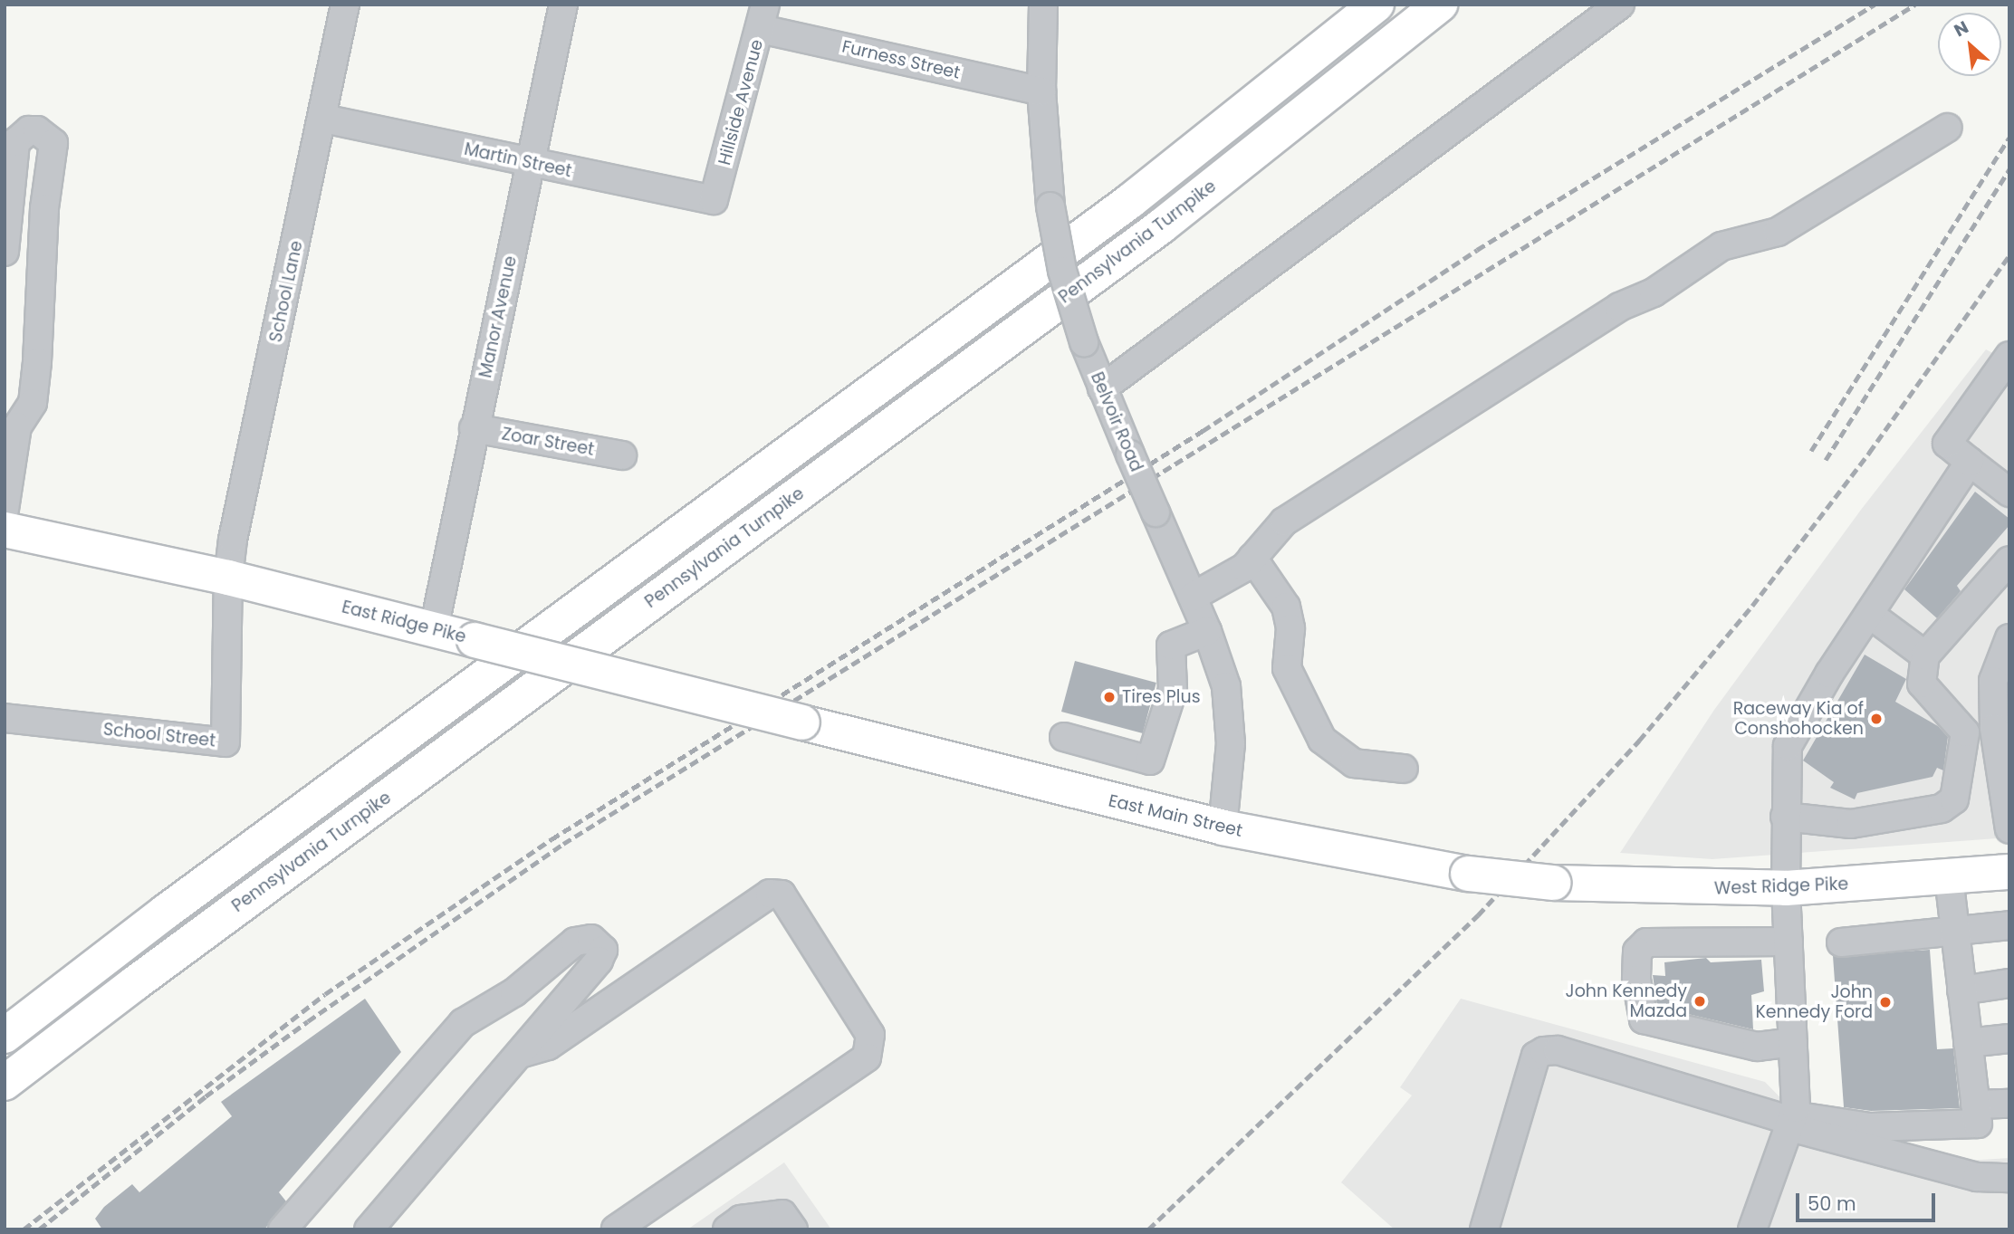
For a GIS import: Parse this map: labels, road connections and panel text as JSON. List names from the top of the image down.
{
  "streets": {
    "main road": [
      "Pennsylvania Turnpike",
      "East Ridge Pike",
      "East Main Street",
      "West Ridge Pike"
    ],
    "street": [
      "Furness Street",
      "Hillside Avenue",
      "Martin Street",
      "School Lane",
      "Manor Avenue",
      "Belvoir Road",
      "Zoar Street",
      "School Street"
    ]
  },
  "crossings": [
    ["Furness Street", "Hillside Avenue"],
    ["Furness Street", "Belvoir Road"],
    ["Hillside Avenue", "Martin Street"],
    ["Martin Street", "School Lane"],
    ["Martin Street", "Manor Avenue"],
    ["School Lane", "East Ridge Pike"],
    ["School Lane", "School Street"],
    ["Manor Avenue", "Zoar Street"],
    ["Manor Avenue", "East Ridge Pike"],
    ["Belvoir Road", "East Main Street"],
    ["East Ridge Pike", "School Street"],
    ["East Ridge Pike", "East Main Street"],
    ["East Main Street", "West Ridge Pike"]
  ],
  "places": [
    "Tires Plus",
    "Raceway Kia of Conshohocken",
    "John Kennedy Mazda",
    "John Kennedy Ford"
  ],
  "scale_bar": "50 m",
  "north": "top left"
}
